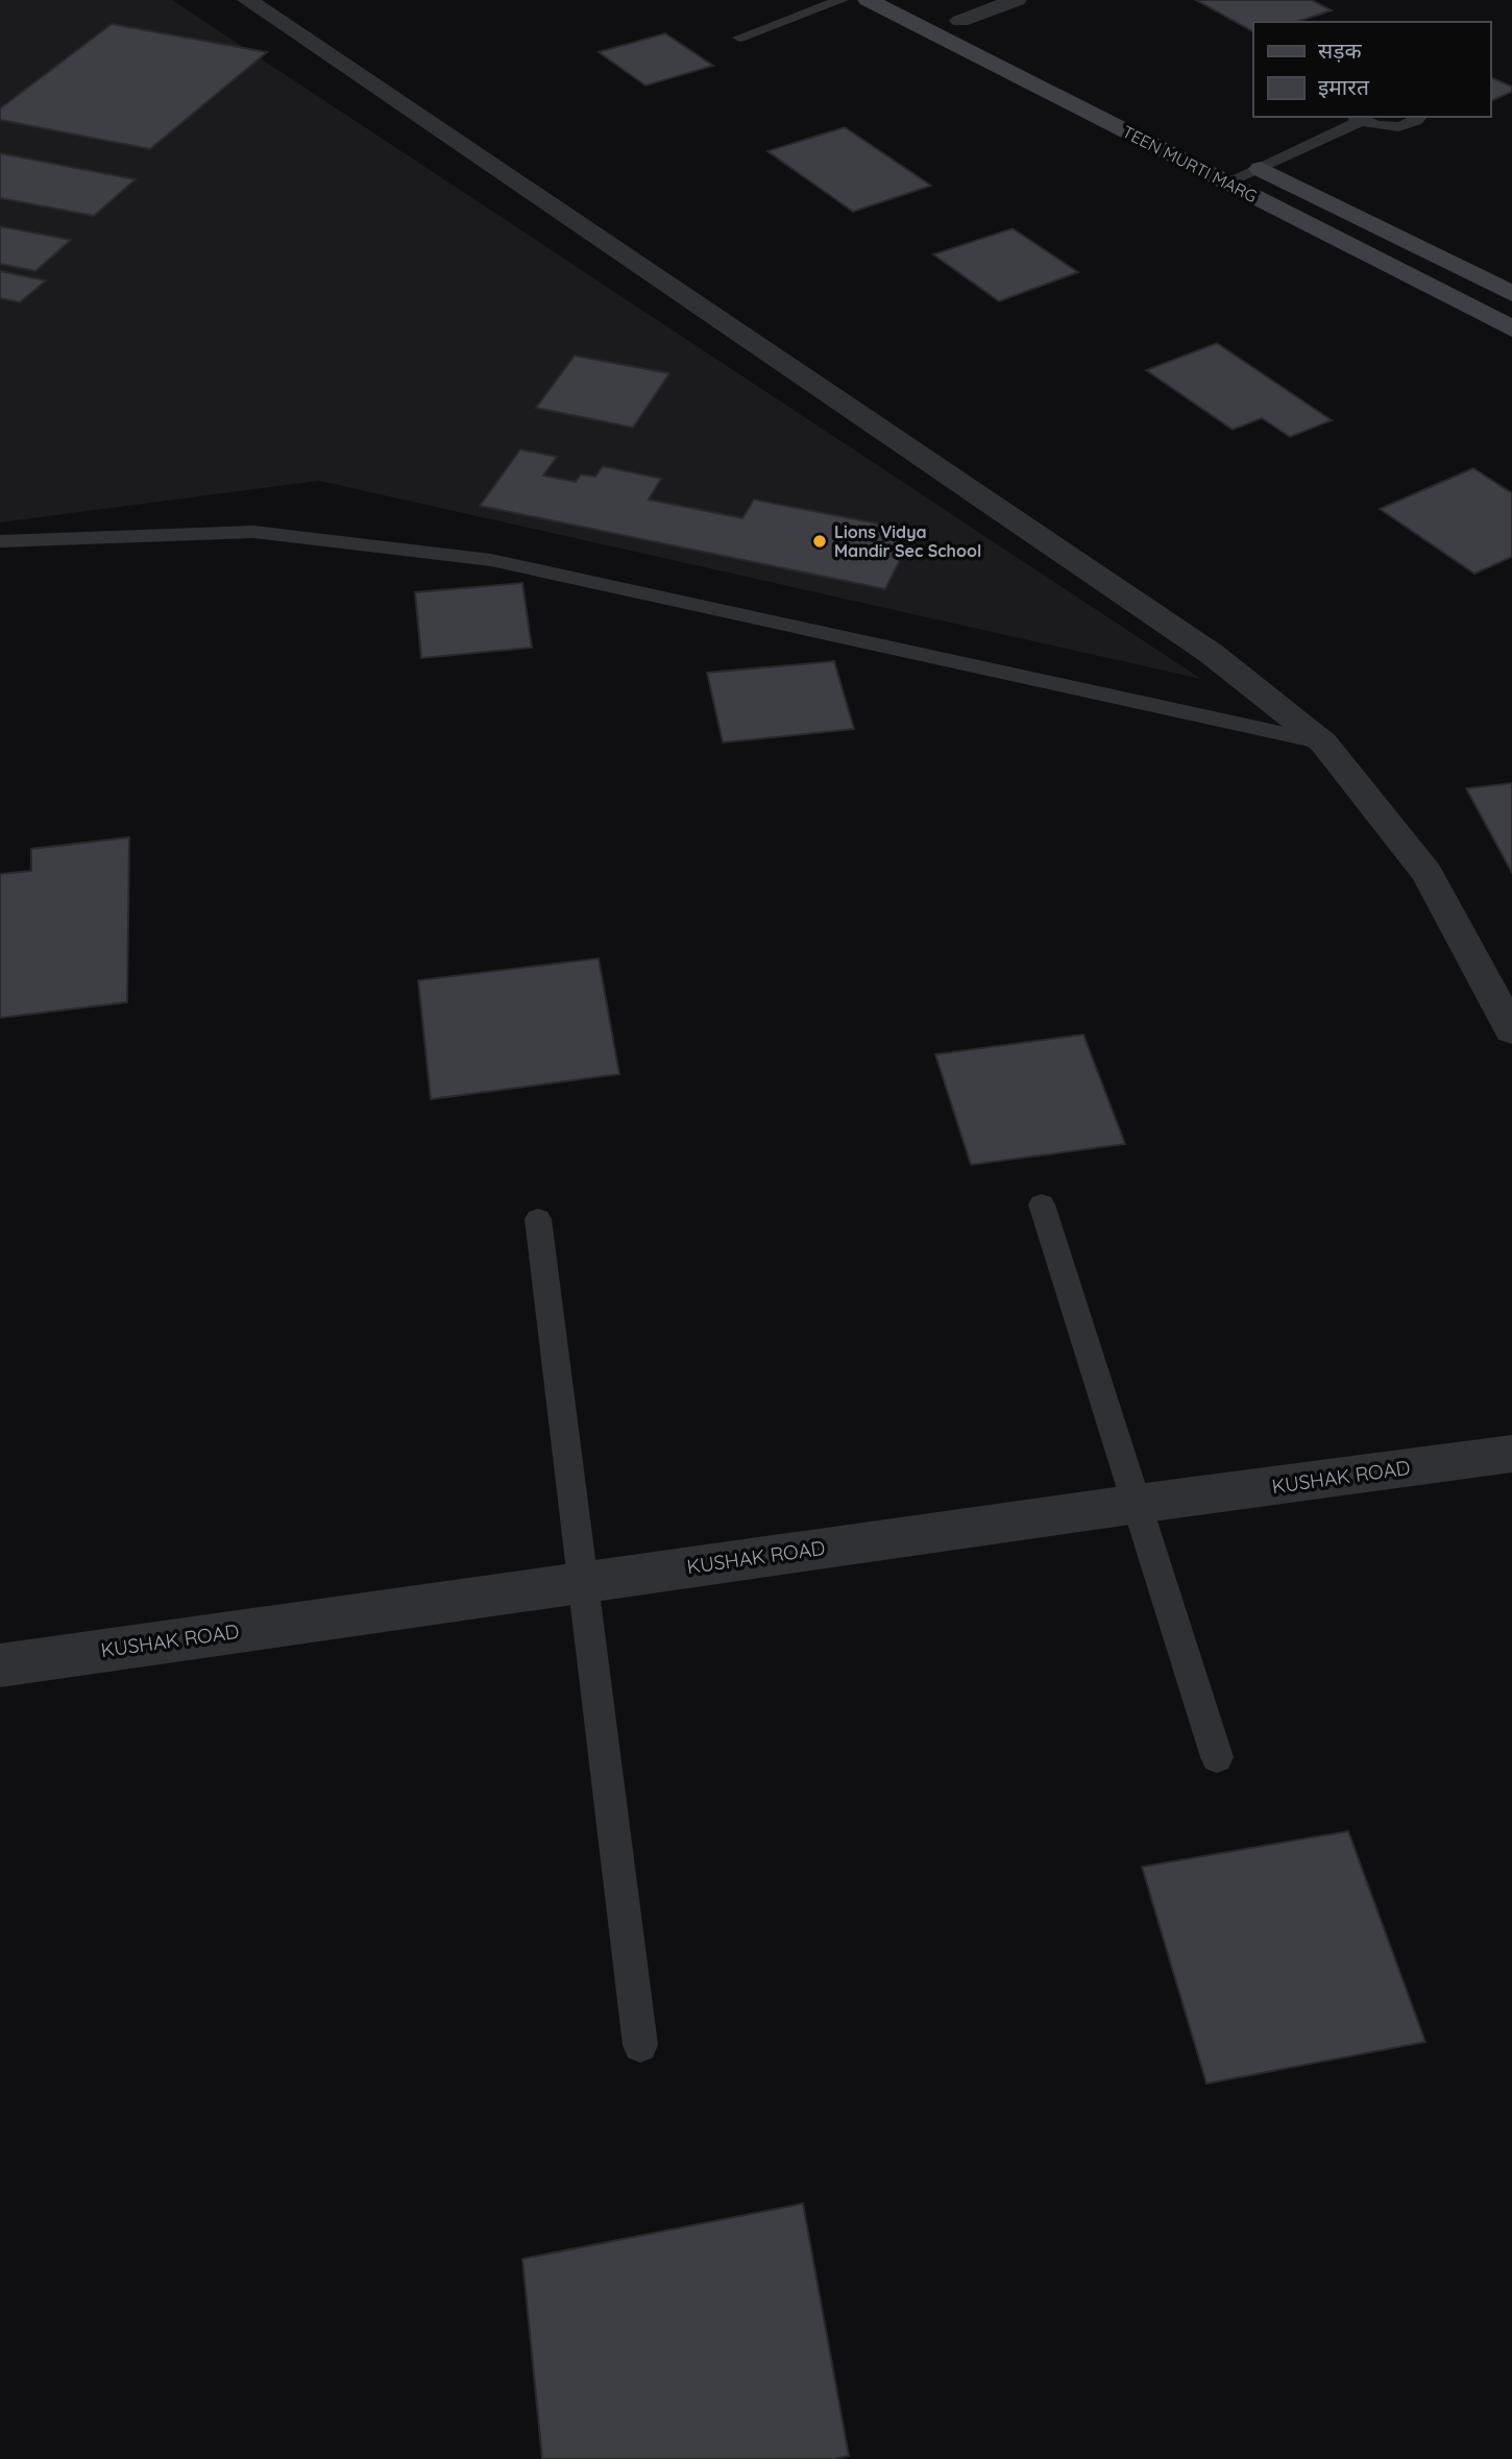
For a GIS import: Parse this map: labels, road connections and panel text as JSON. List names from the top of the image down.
{
  "streets": {
    "main road": ["TEEN MURTI MARG"],
    "street": ["KUSHAK ROAD"]
  },
  "places": ["Lions Vidya Mandir Sec School"],
  "legend": ["सड़क", "इमारत"]
}
